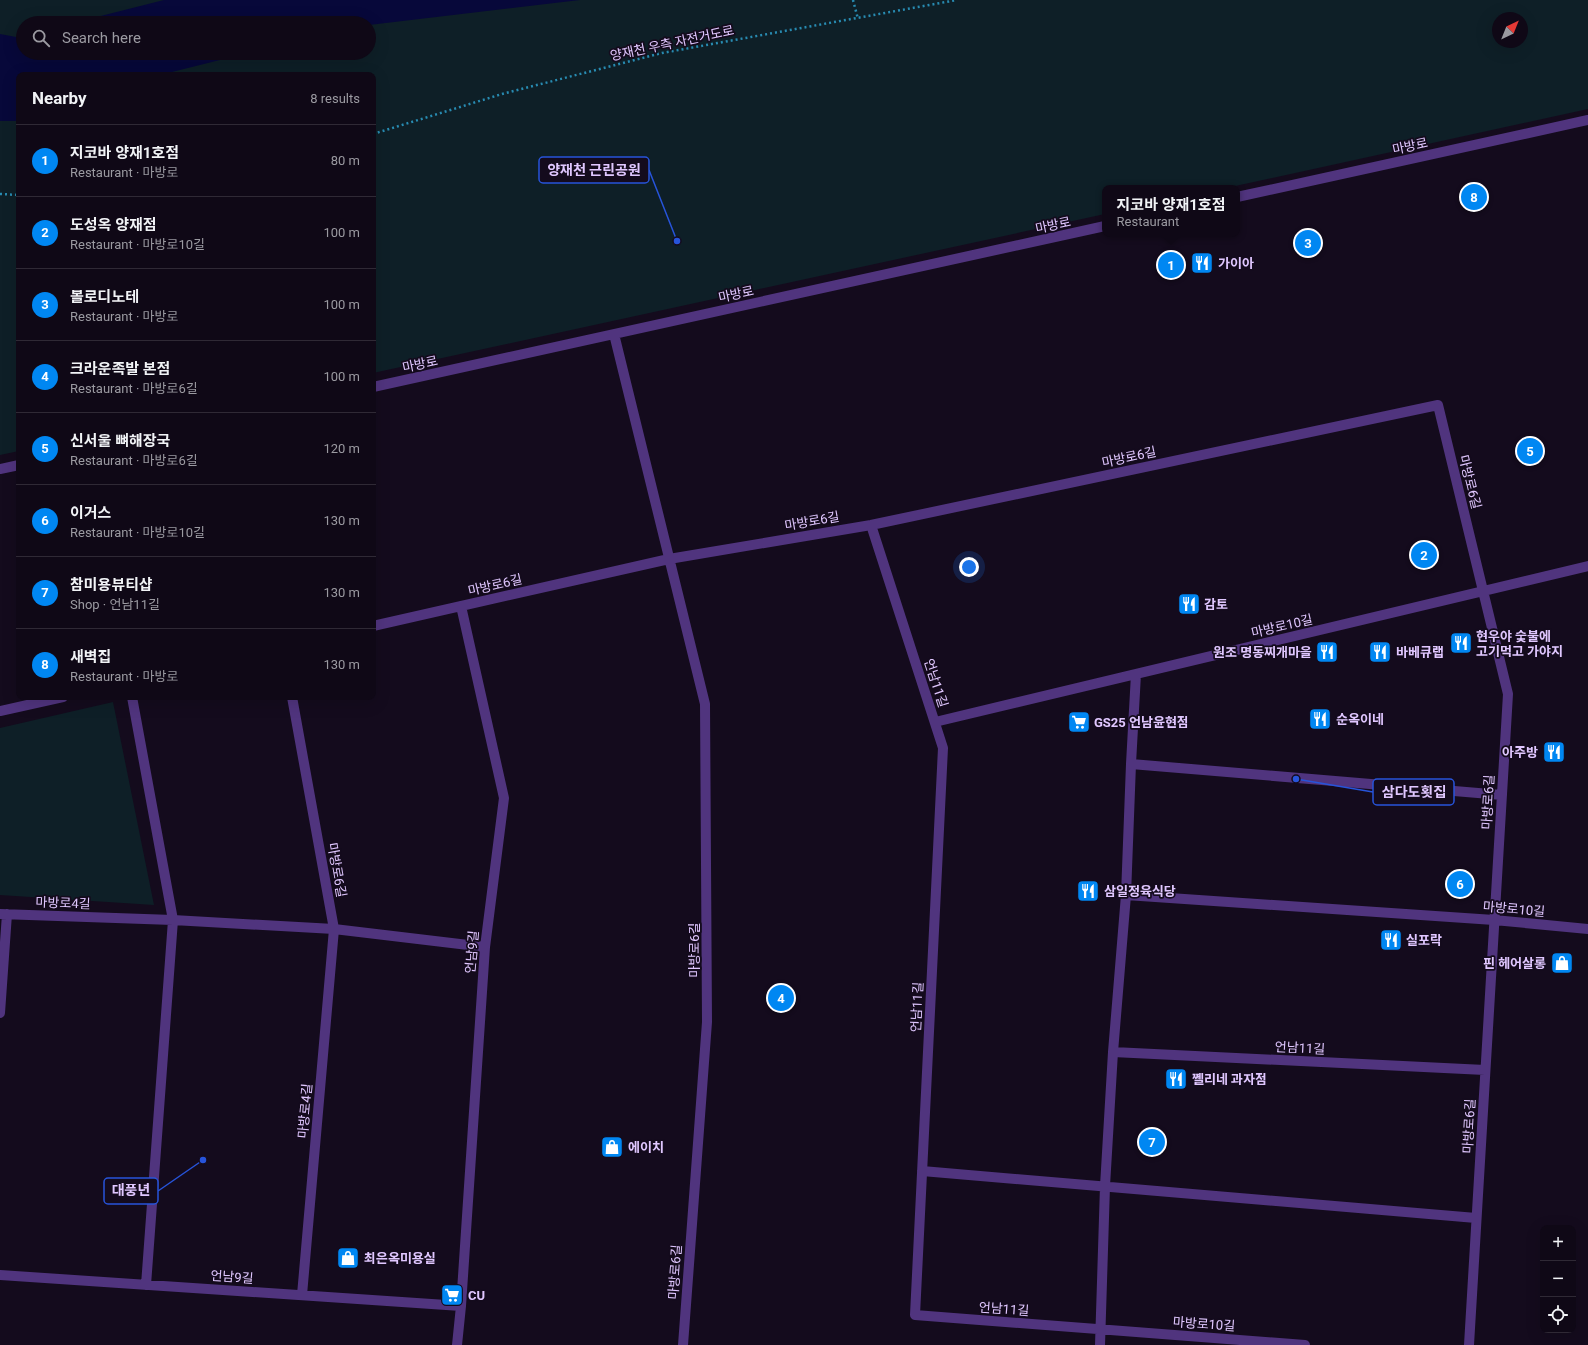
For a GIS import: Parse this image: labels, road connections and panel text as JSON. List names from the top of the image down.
{
  "streets": {
    "street": [
      "마방로",
      "마방로6길",
      "마방로10길",
      "언남11길",
      "마방로4길",
      "언남9길"
    ],
    "path": ["양재천 우측 자전거도로"]
  },
  "crossings": [
    ["마방로", "마방로6길"],
    ["마방로6길", "마방로10길"],
    ["마방로6길", "언남11길"],
    ["마방로6길", "마방로4길"],
    ["마방로6길", "언남9길"],
    ["마방로10길", "언남11길"],
    ["마방로4길", "언남9길"]
  ],
  "places": {
    "other": ["양재천 근린공원", "삼다도횟집", "대풍년"],
    "restaurant": [
      "가이아",
      "감토",
      "현우야 숯불에 고기먹고 가야지",
      "원조 명동찌개마을",
      "바베큐랩",
      "순옥이네",
      "아주방",
      "삼일정육식당",
      "실포락",
      "쩰리네 과자점"
    ],
    "supermarket": ["GS25 언남윤현점", "CU"],
    "shop": ["핀 헤어살롱", "에이치", "최은옥미용실"]
  },
  "north": "top right",
  "page": {
    "search": "Search here",
    "heading": ["Nearby", "8 results"],
    "list": [
      {
        "mark": "1",
        "name": "지코바 양재1호점",
        "note": "Restaurant · 마방로",
        "value": "80 m"
      },
      {
        "mark": "2",
        "name": "도성옥 양재점",
        "note": "Restaurant · 마방로10길",
        "value": "100 m"
      },
      {
        "mark": "3",
        "name": "볼로디노테",
        "note": "Restaurant · 마방로",
        "value": "100 m"
      },
      {
        "mark": "4",
        "name": "크라운족발 본점",
        "note": "Restaurant · 마방로6길",
        "value": "100 m"
      },
      {
        "mark": "5",
        "name": "신서울 뼈해장국",
        "note": "Restaurant · 마방로6길",
        "value": "120 m"
      },
      {
        "mark": "6",
        "name": "이거스",
        "note": "Restaurant · 마방로10길",
        "value": "130 m"
      },
      {
        "mark": "7",
        "name": "참미용뷰티샵",
        "note": "Shop · 언남11길",
        "value": "130 m"
      },
      {
        "mark": "8",
        "name": "새벽집",
        "note": "Restaurant · 마방로",
        "value": "130 m"
      }
    ],
    "pins": [
      "8",
      "3",
      "1",
      "5",
      "2",
      "6",
      "4",
      "7"
    ],
    "popup": ["지코바 양재1호점", "Restaurant"],
    "map_buttons": ["+", "−"]
  }
}
